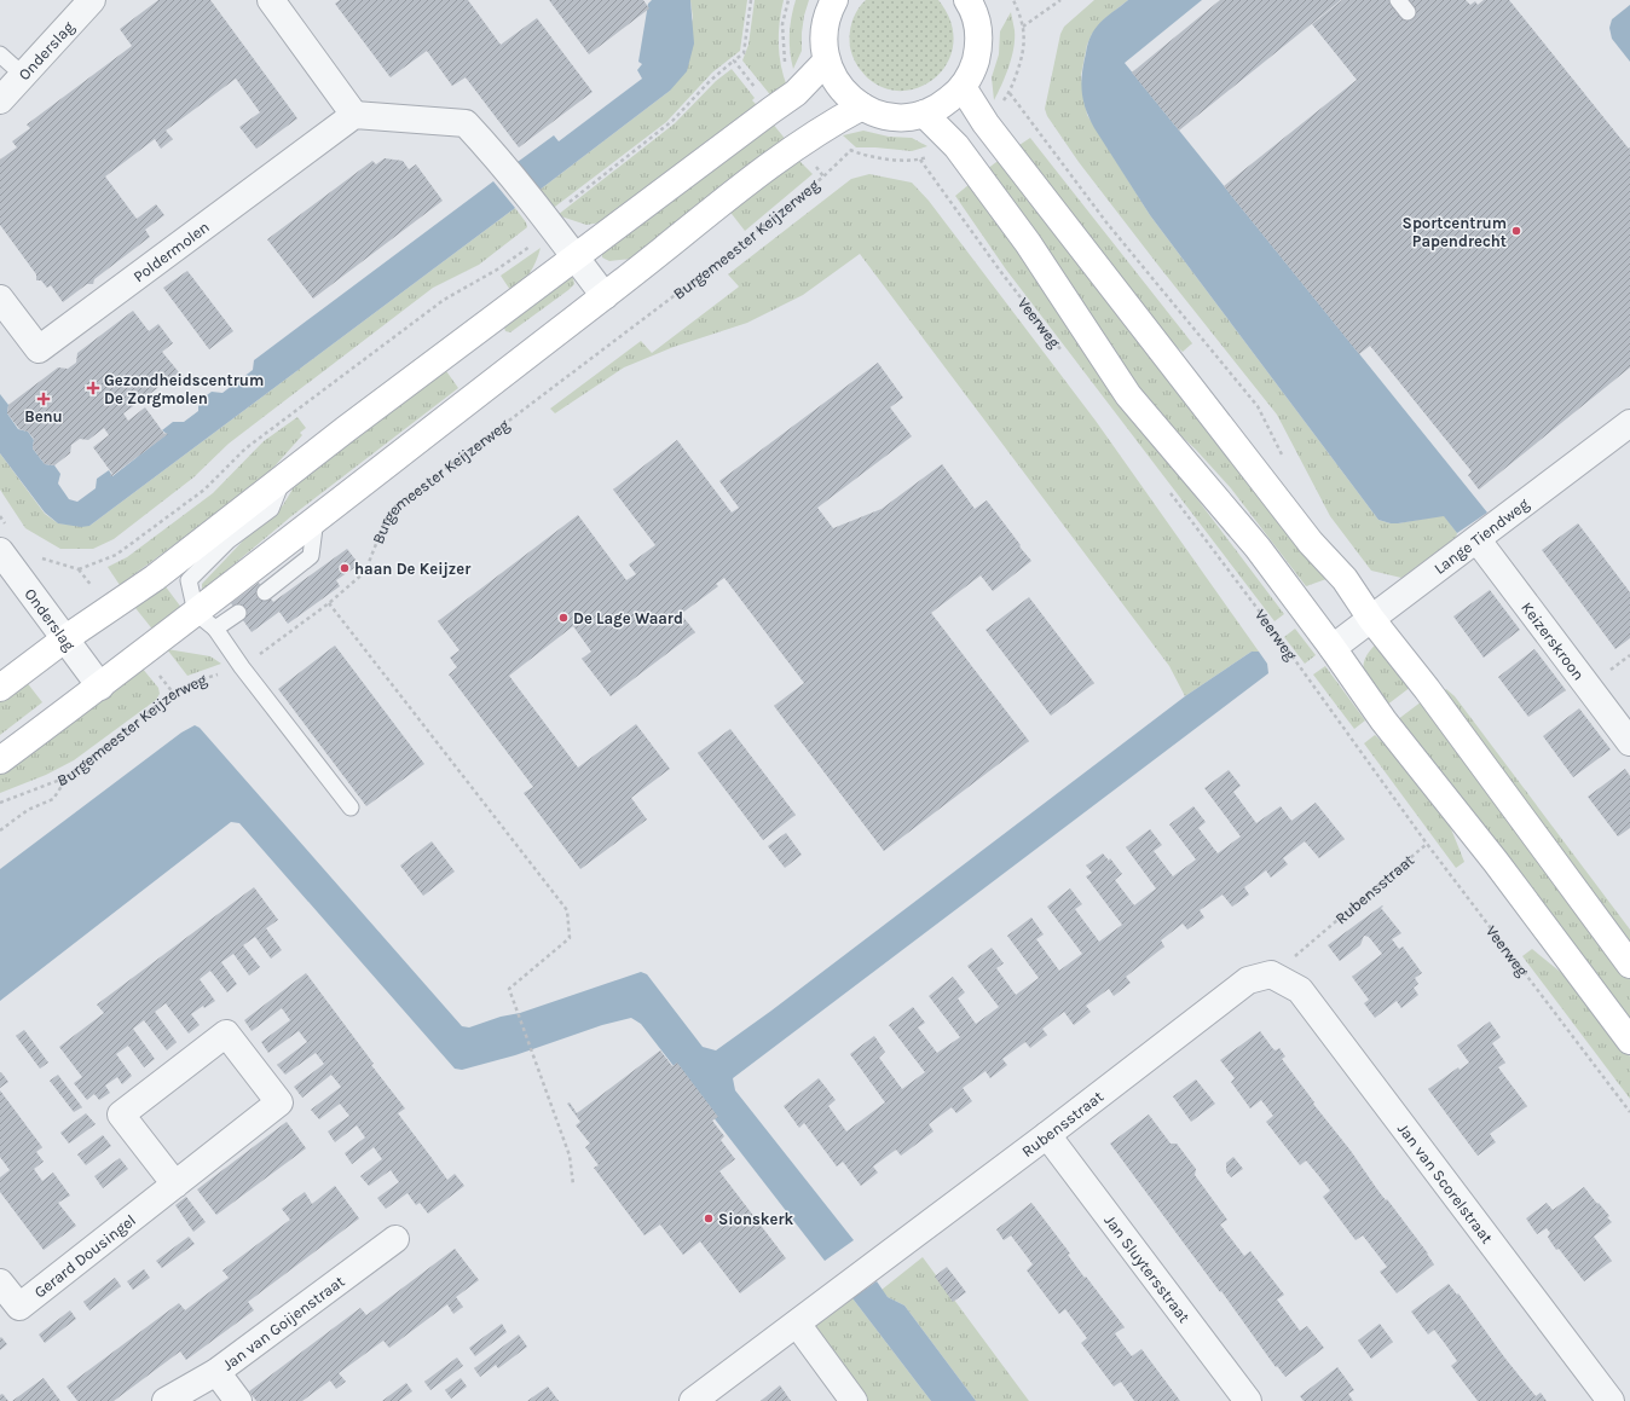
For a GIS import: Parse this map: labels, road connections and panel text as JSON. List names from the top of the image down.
{
  "streets": {
    "main road": ["Veerweg"],
    "street": [
      "Onderslag",
      "Poldermolen",
      "Lange Tiendweg",
      "Keizerskroon",
      "Rubensstraat",
      "Jan van Scorelstraat",
      "Gerard Dousingel",
      "Jan Sluytersstraat",
      "Jan van Goijenstraat"
    ],
    "path": ["Burgemeester Keijzerweg"]
  },
  "crossings": [
    ["Burgemeester Keijzerweg", "Veerweg"],
    ["Veerweg", "Lange Tiendweg"],
    ["Veerweg", "Rubensstraat"],
    ["Lange Tiendweg", "Keizerskroon"],
    ["Rubensstraat", "Jan van Scorelstraat"],
    ["Rubensstraat", "Jan Sluytersstraat"]
  ],
  "places": {
    "other": [
      "Sportcentrum Papendrecht",
      "haan De Keijzer",
      "De Lage Waard",
      "Sionskerk"
    ],
    "health": ["Gezondheidscentrum De Zorgmolen", "Benu"]
  }
}
